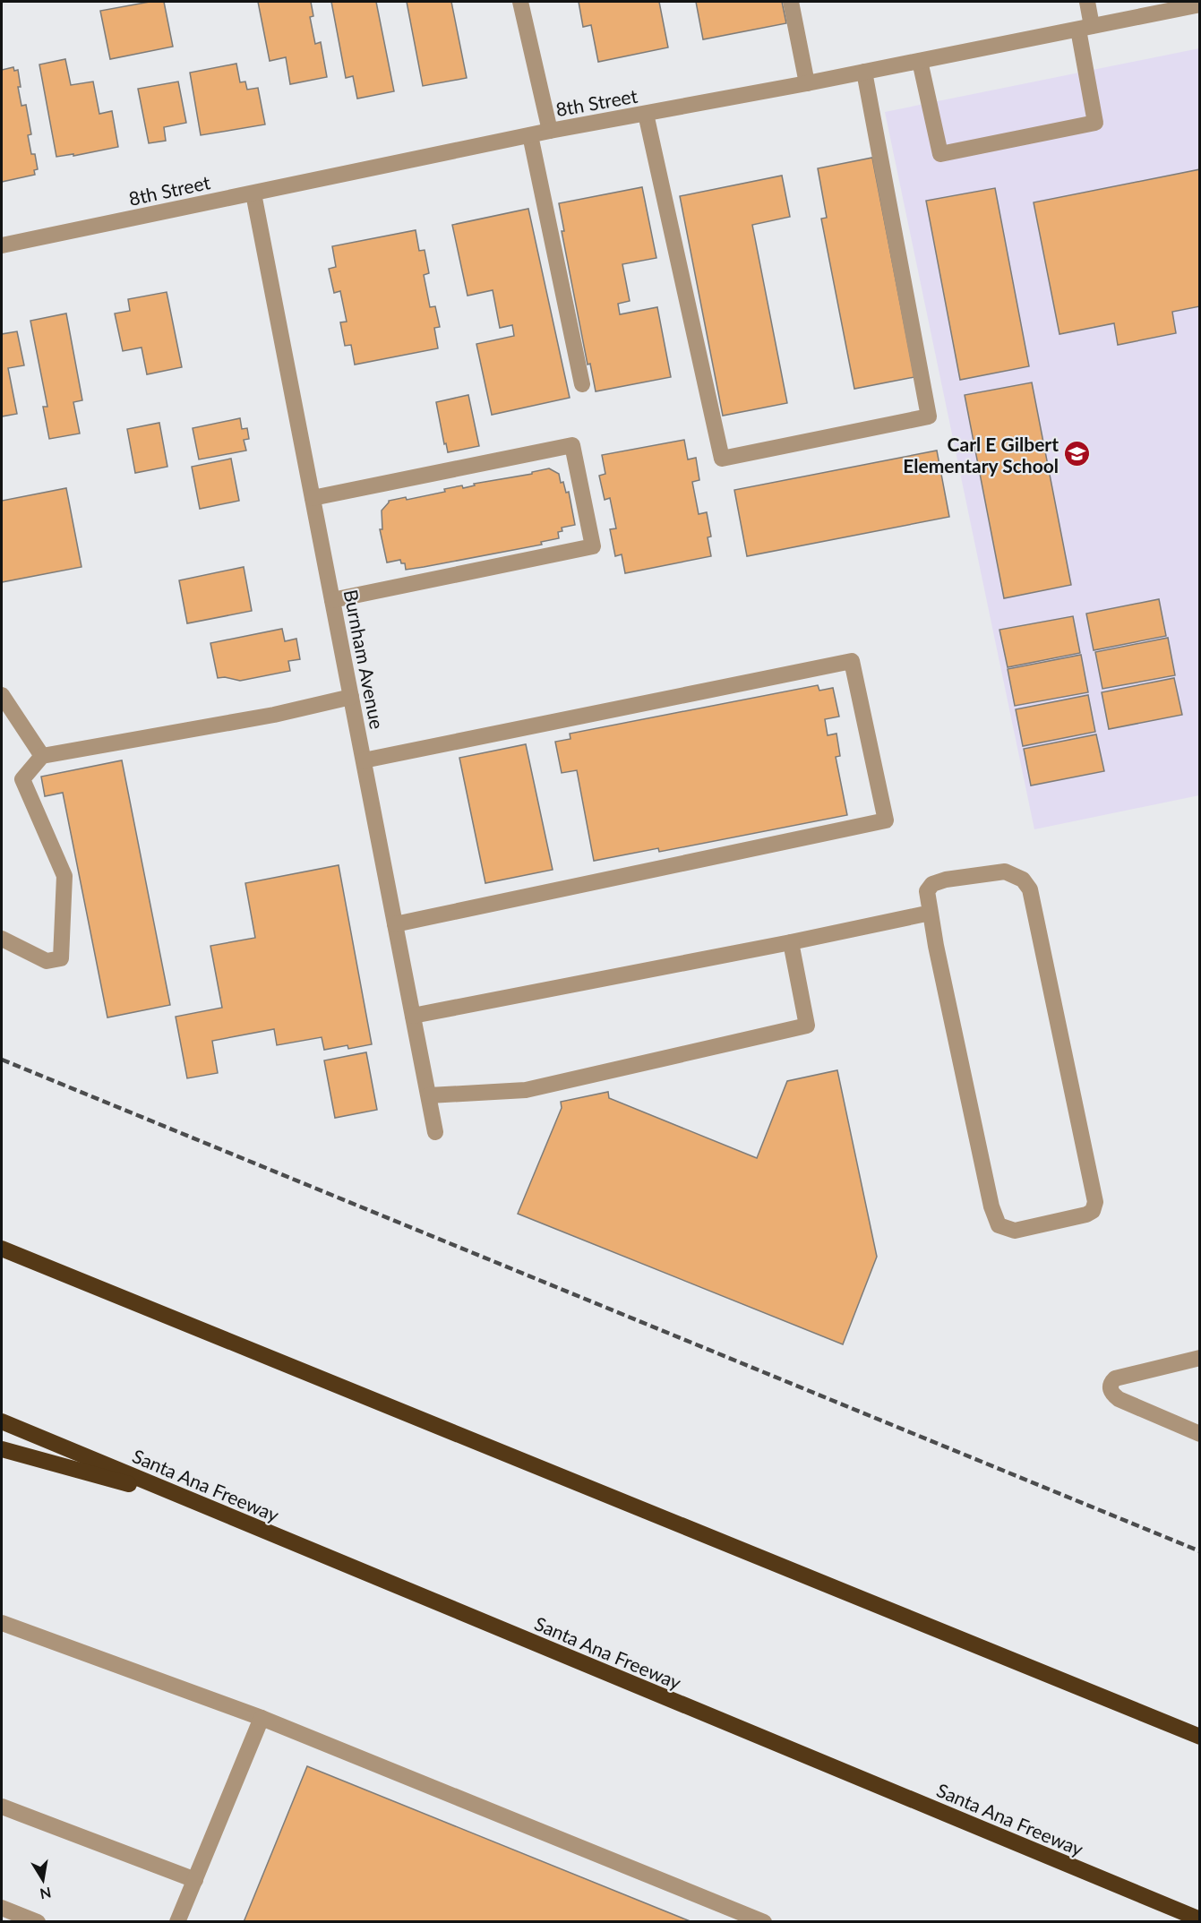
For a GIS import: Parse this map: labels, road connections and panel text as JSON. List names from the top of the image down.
{
  "streets": {
    "highway": ["Santa Ana Freeway"],
    "street": ["8th Street", "Burnham Avenue"]
  },
  "crossings": [
    ["8th Street", "Burnham Avenue"]
  ],
  "places": {
    "school or university": ["Carl E Gilbert Elementary School"]
  },
  "north": "bottom"
}
